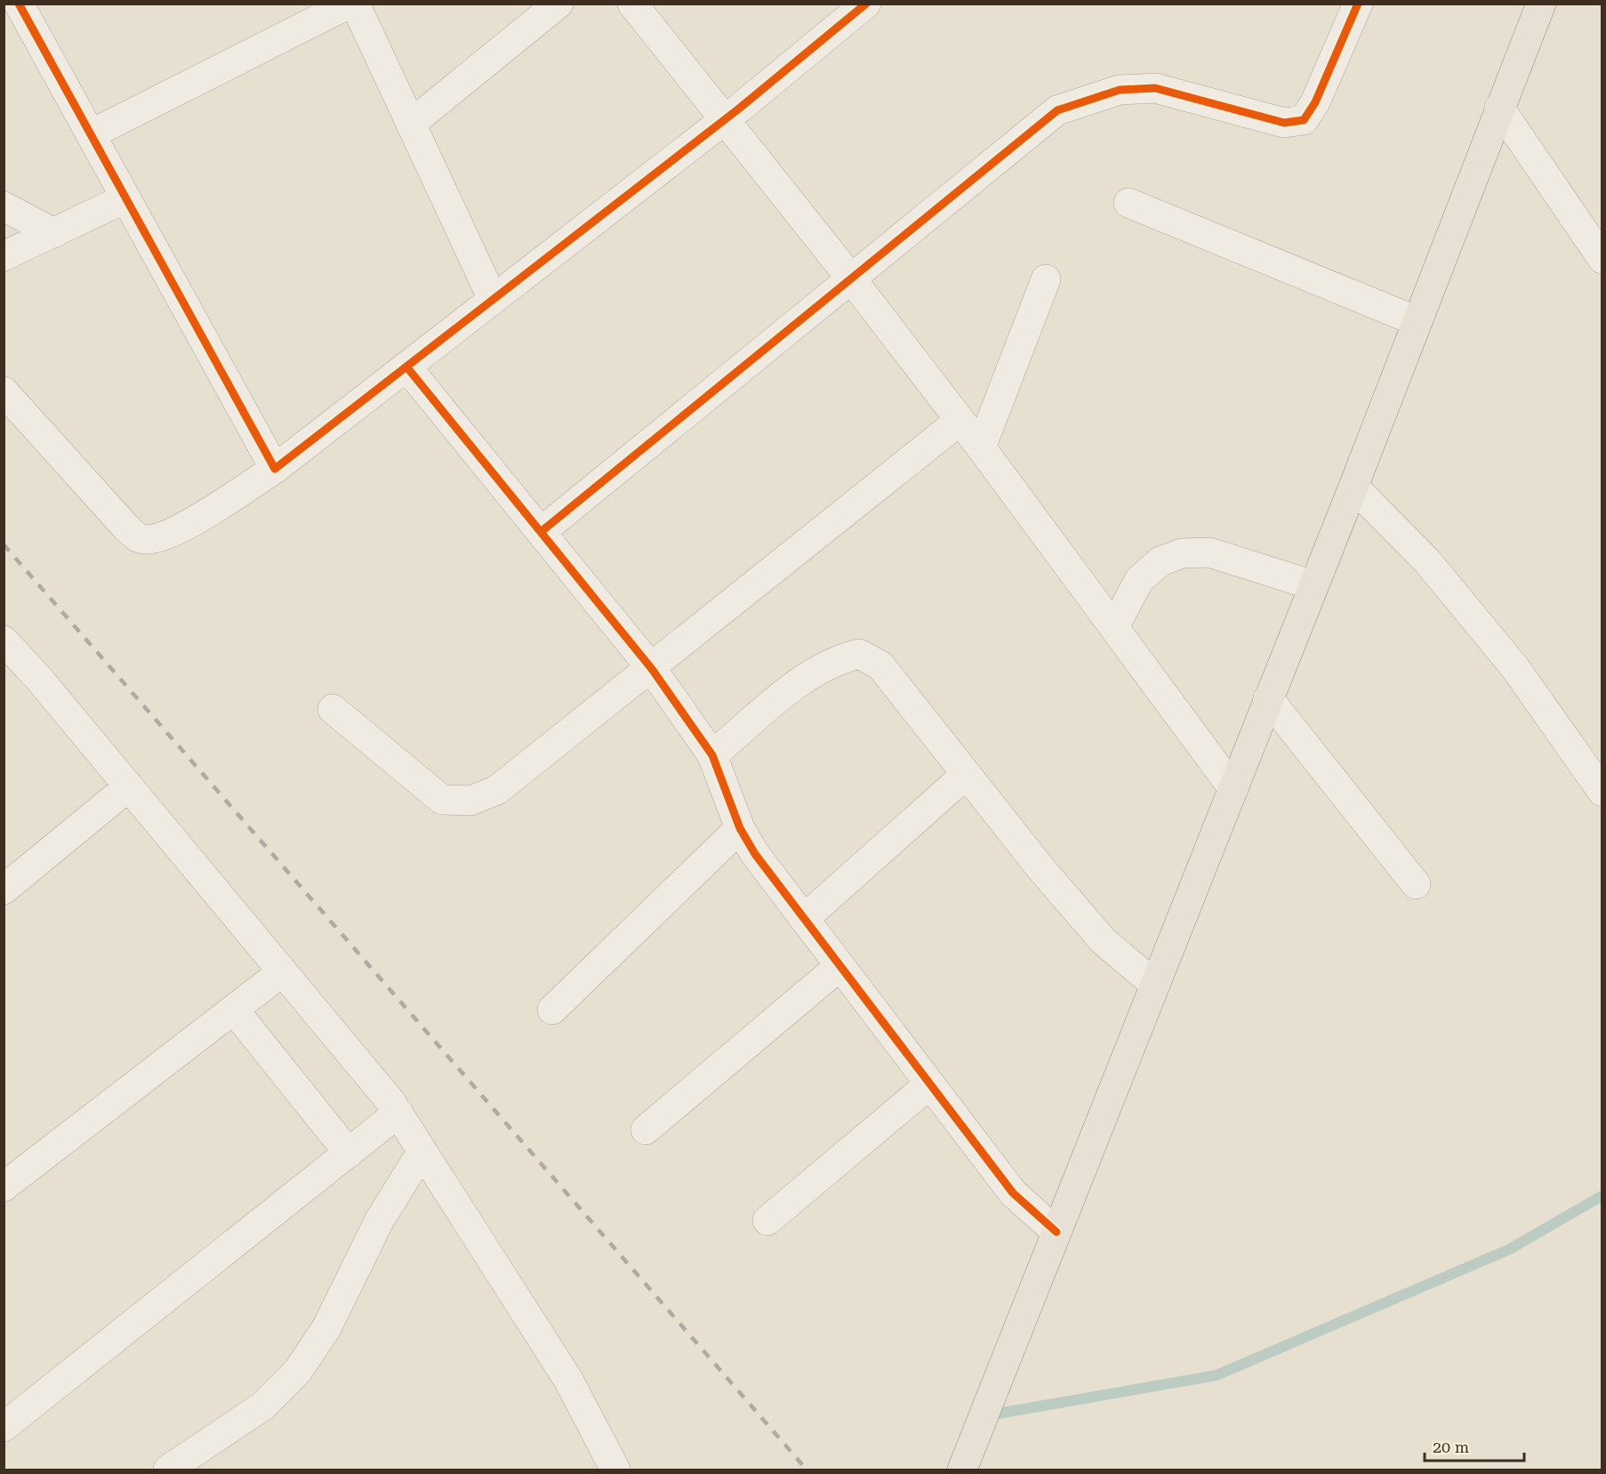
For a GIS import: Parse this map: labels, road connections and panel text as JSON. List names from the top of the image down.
{
  "scale_bar": "20 m"
}
